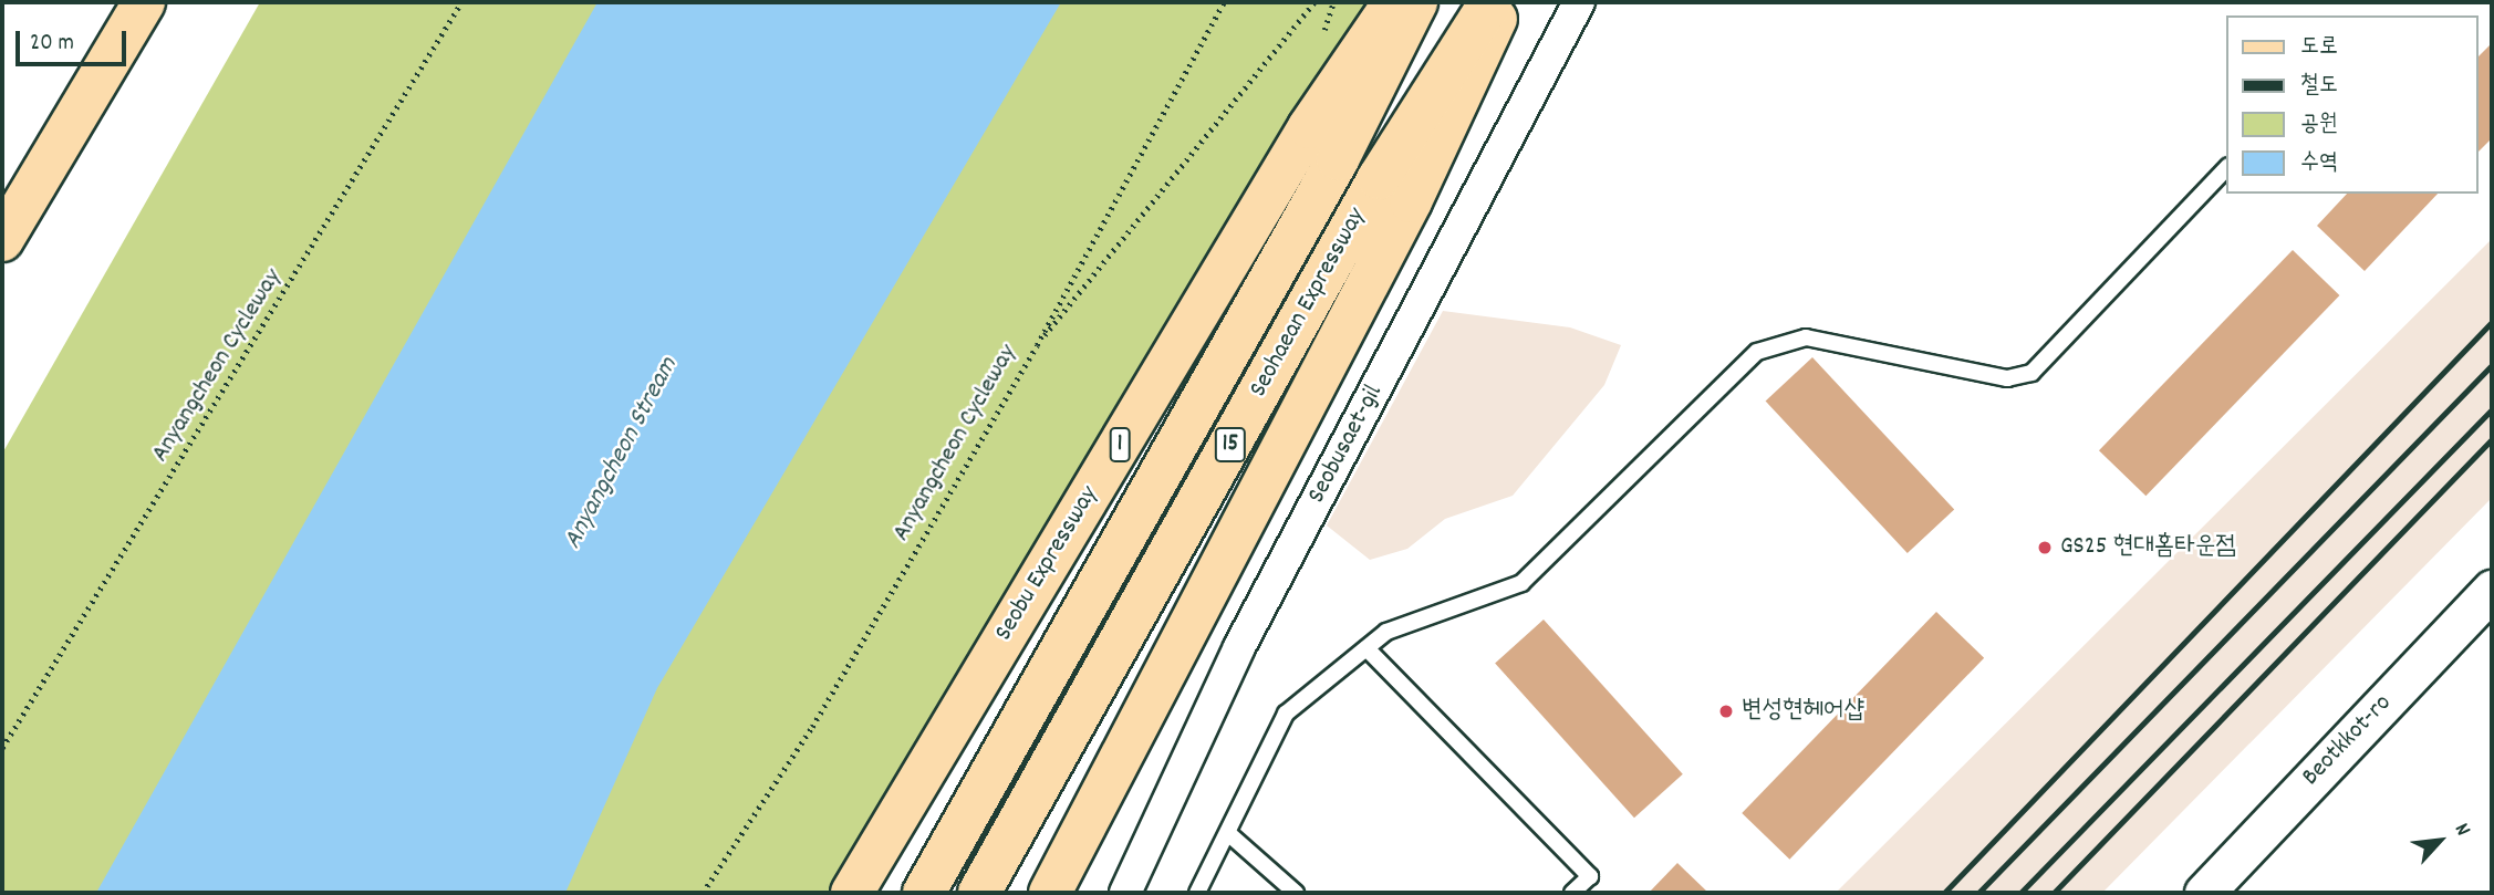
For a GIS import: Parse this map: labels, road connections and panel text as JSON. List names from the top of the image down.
{
  "streets": {
    "main road": [
      "Seohaean Expressway",
      "1",
      "15",
      "Seobu Expressway"
    ],
    "street": ["Seobusaet-gil", "Beotkkot-ro"],
    "path": ["Anyangcheon Cycleway"]
  },
  "water": ["Anyangcheon Stream"],
  "places": ["GS25 현대홈타운점", "변성현헤어샵"],
  "legend": [
    "도로",
    "철도",
    "공원",
    "수역"
  ],
  "scale_bar": "20 m",
  "north": "top right"
}
